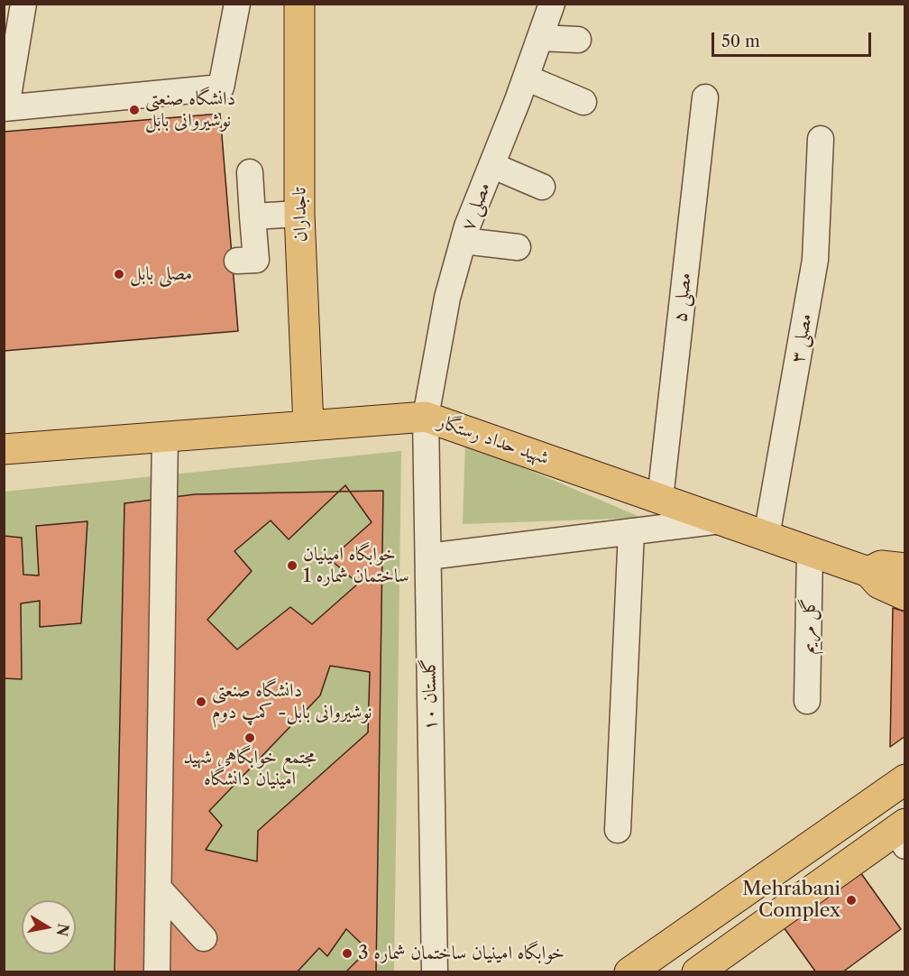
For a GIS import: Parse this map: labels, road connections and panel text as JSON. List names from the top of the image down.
{
  "streets": {
    "main road": ["تاجداران", "شهید حداد رستگار"],
    "street": [
      "مصلی ۷",
      "مصلی ۵",
      "مصلی ۳",
      "گل مریم",
      "گلستان ۱۰"
    ]
  },
  "crossings": [
    ["مصلی ۷", "شهید حداد رستگار"],
    ["مصلی ۷", "گلستان ۱۰"],
    ["تاجداران", "شهید حداد رستگار"],
    ["مصلی ۵", "شهید حداد رستگار"],
    ["مصلی ۳", "شهید حداد رستگار"],
    ["شهید حداد رستگار", "گل مریم"],
    ["شهید حداد رستگار", "گلستان ۱۰"]
  ],
  "places": [
    "دانشگاه صنعتی نوشیروانی بابل",
    "مصلی بابل",
    "خوابگاه امینیان ساختمان شماره 1",
    "دانشگاه صنعتی نوشیروانی بابل- کمپ دوم",
    "مجتمع خوابگاهی شهید امینیان دانشگاه",
    "Mehrabani Complex",
    "خوابگاه امینیان ساختمان شماره 3"
  ],
  "scale_bar": "50 m",
  "north": "right"
}
